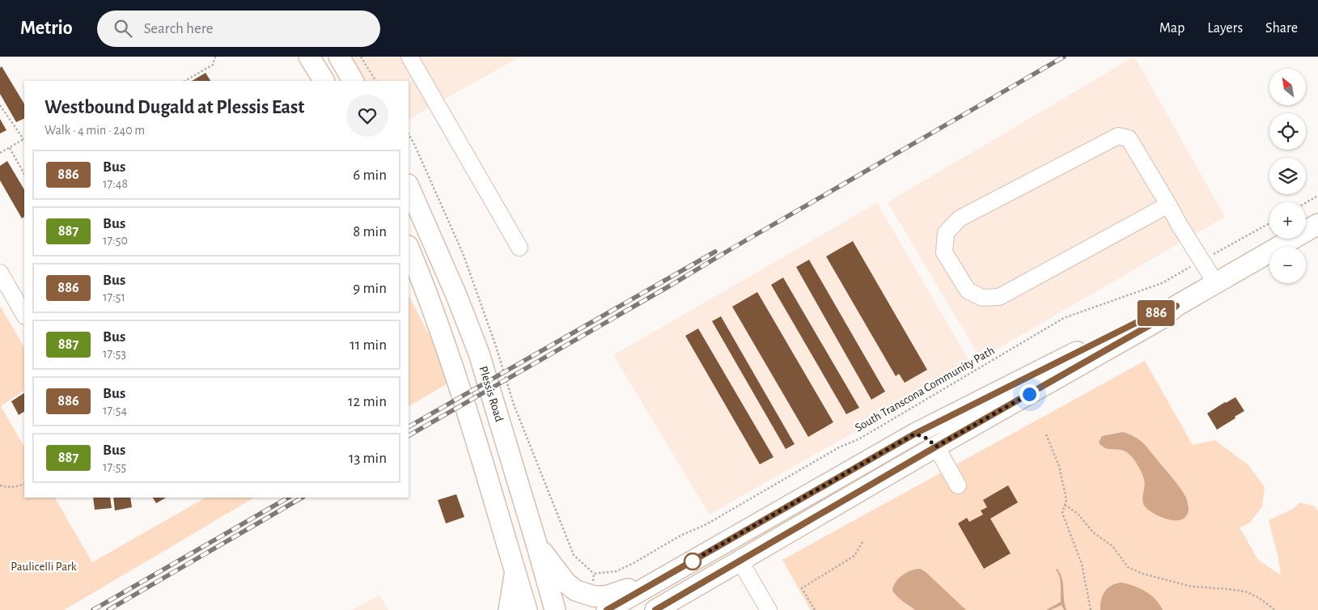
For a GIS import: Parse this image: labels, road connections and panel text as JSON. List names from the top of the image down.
{
  "streets": {
    "main road": ["Plessis Road"],
    "path": ["South Transcona Community Path"]
  },
  "parks": ["Paulicelli Park"],
  "lines": ["bus line 886"],
  "north": "top left",
  "page": {
    "header": "Metrio",
    "search": "Search here",
    "nav": ["Map", "Layers", "Share"],
    "on_map": "886",
    "map_buttons": ["+", "−"],
    "heading": ["Westbound Dugald at Plessis East", "Walk · 4 min · 240 m"],
    "list": [
      {
        "mark": "886",
        "name": "Bus",
        "note": "17:48",
        "value": "6 min"
      },
      {
        "mark": "887",
        "name": "Bus",
        "note": "17:50",
        "value": "8 min"
      },
      {
        "mark": "886",
        "name": "Bus",
        "note": "17:51",
        "value": "9 min"
      },
      {
        "mark": "887",
        "name": "Bus",
        "note": "17:53",
        "value": "11 min"
      },
      {
        "mark": "886",
        "name": "Bus",
        "note": "17:54",
        "value": "12 min"
      },
      {
        "mark": "887",
        "name": "Bus",
        "note": "17:55",
        "value": "13 min"
      }
    ]
  }
}
